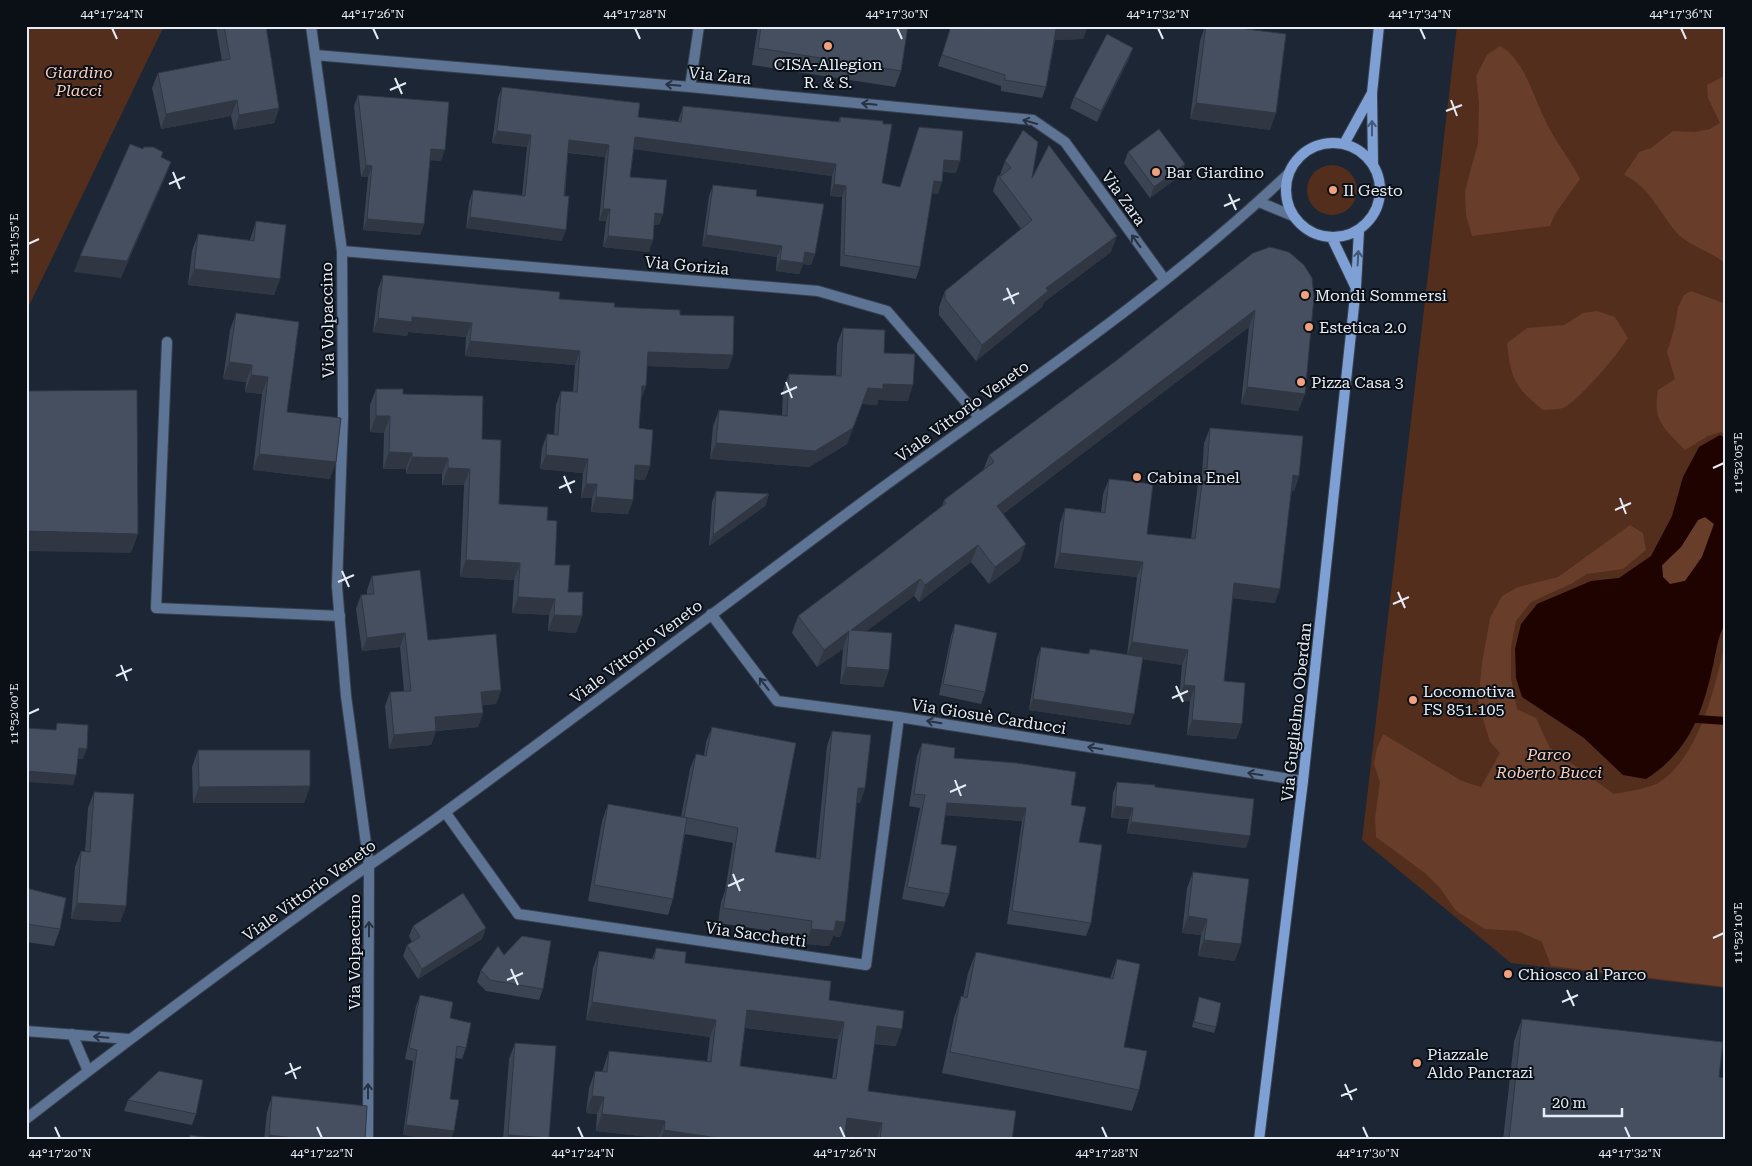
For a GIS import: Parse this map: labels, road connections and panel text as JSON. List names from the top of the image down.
{
  "streets": {
    "main road": ["Via Guglielmo Oberdan"],
    "street": [
      "Via Zara",
      "Via Gorizia",
      "Via Volpaccino",
      "Viale Vittorio Veneto",
      "Via Giosuè Carducci",
      "Via Sacchetti"
    ]
  },
  "crossings": [
    ["Via Zara", "Via Volpaccino"],
    ["Via Zara", "Viale Vittorio Veneto"],
    ["Via Gorizia", "Via Volpaccino"],
    ["Via Gorizia", "Viale Vittorio Veneto"],
    ["Via Volpaccino", "Viale Vittorio Veneto"],
    ["Viale Vittorio Veneto", "Via Guglielmo Oberdan"],
    ["Viale Vittorio Veneto", "Via Giosuè Carducci"],
    ["Viale Vittorio Veneto", "Via Sacchetti"],
    ["Via Guglielmo Oberdan", "Via Giosuè Carducci"],
    ["Via Giosuè Carducci", "Via Sacchetti"]
  ],
  "one_way": ["Via Zara", "Via Giosuè Carducci"],
  "parks": ["Giardino Placci", "Parco Roberto Bucci"],
  "places": [
    "CISA-Allegion R. & S.",
    "Bar Giardino",
    "Il Gesto",
    "Mondi Sommersi",
    "Estetica 2.0",
    "Pizza Casa 3",
    "Cabina Enel",
    "Locomotiva FS 851.105",
    "Chiosco al Parco",
    "Piazzale Aldo Pancrazi"
  ],
  "scale_bar": "20 m",
  "coordinates": [
    "44°17'24\"N",
    "44°17'26\"N",
    "44°17'28\"N",
    "44°17'30\"N",
    "44°17'32\"N",
    "44°17'34\"N",
    "44°17'36\"N",
    "11°51'55\"E",
    "11°52'05\"E",
    "11°52'00\"E",
    "11°52'10\"E",
    "44°17'20\"N",
    "44°17'22\"N"
  ]
}
